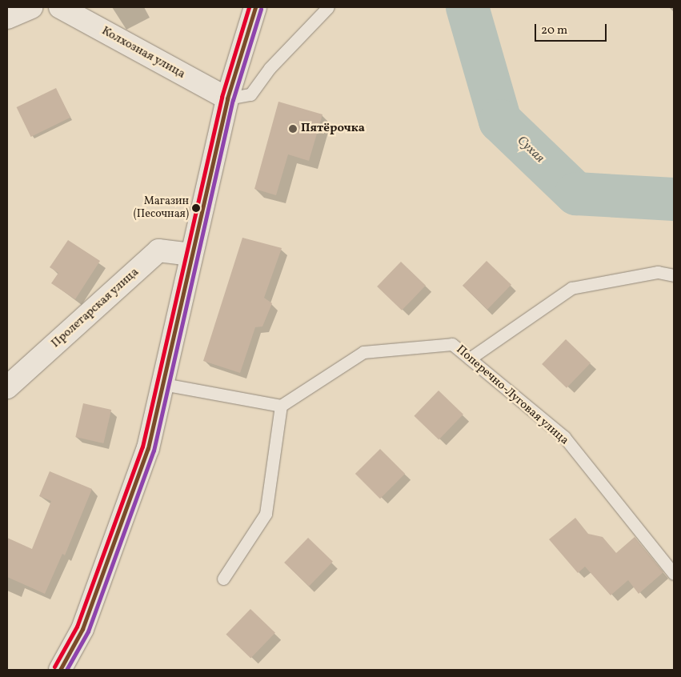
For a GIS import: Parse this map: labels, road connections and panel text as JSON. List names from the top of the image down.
{
  "streets": {
    "main road": ["Колхозная улица", "Пролетарская улица"],
    "lane": ["Поперечно-Луговая улица"]
  },
  "water": ["Сухая"],
  "places": ["Пятёрочка", "Магазин (Песочная)"],
  "scale_bar": "20 m"
}
